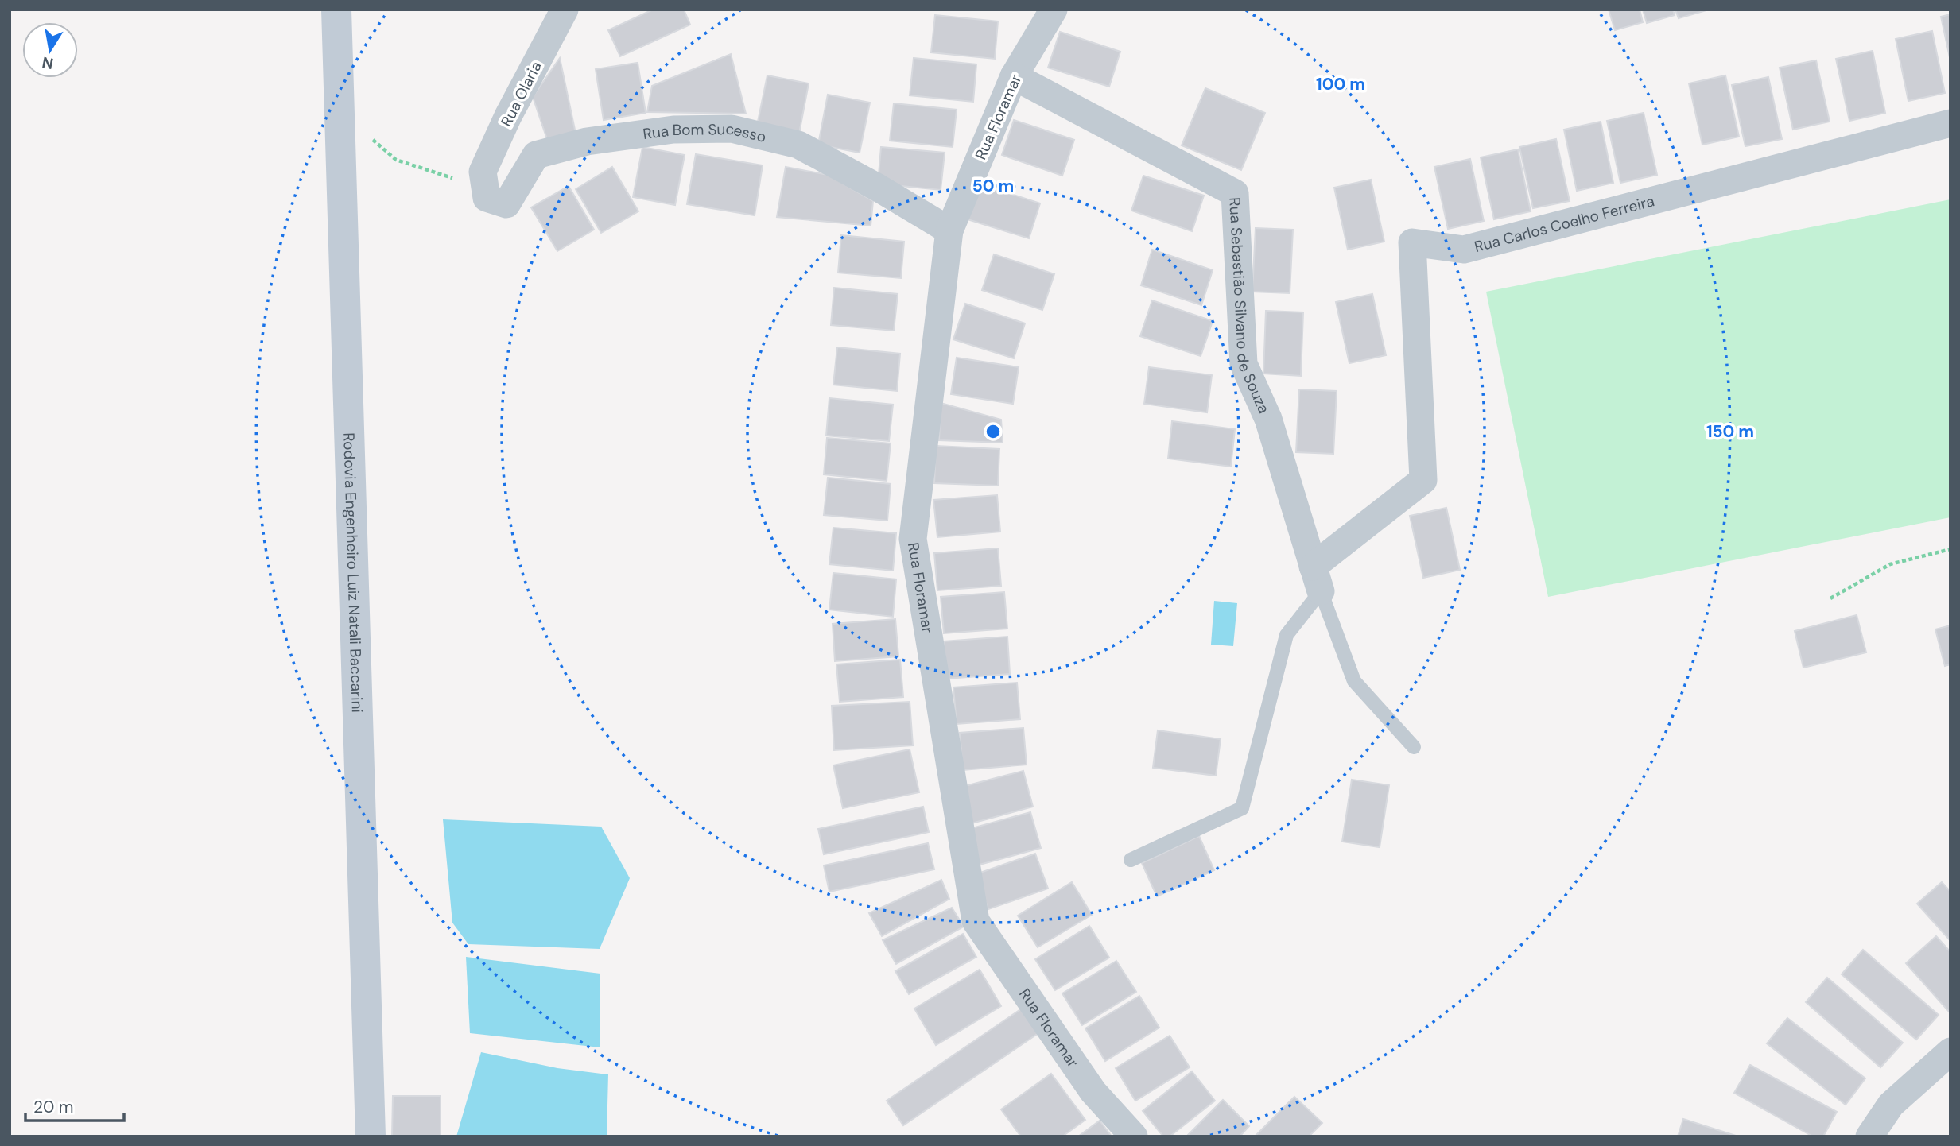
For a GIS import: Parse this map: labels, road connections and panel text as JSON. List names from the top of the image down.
{
  "streets": {
    "main road": ["Rodovia Engenheiro Luiz Natali Baccarini"],
    "street": [
      "Rua Olaria",
      "Rua Floramar",
      "Rua Bom Sucesso",
      "Rua Carlos Coelho Ferreira",
      "Rua Sebastião Silvano de Souza"
    ]
  },
  "crossings": [
    ["Rua Olaria", "Rua Bom Sucesso"],
    ["Rua Floramar", "Rua Bom Sucesso"],
    ["Rua Floramar", "Rua Sebastião Silvano de Souza"],
    ["Rua Carlos Coelho Ferreira", "Rua Sebastião Silvano de Souza"]
  ],
  "scale_bar": "20 m",
  "north": "bottom",
  "rings": ["100 m", "50 m", "150 m"]
}
